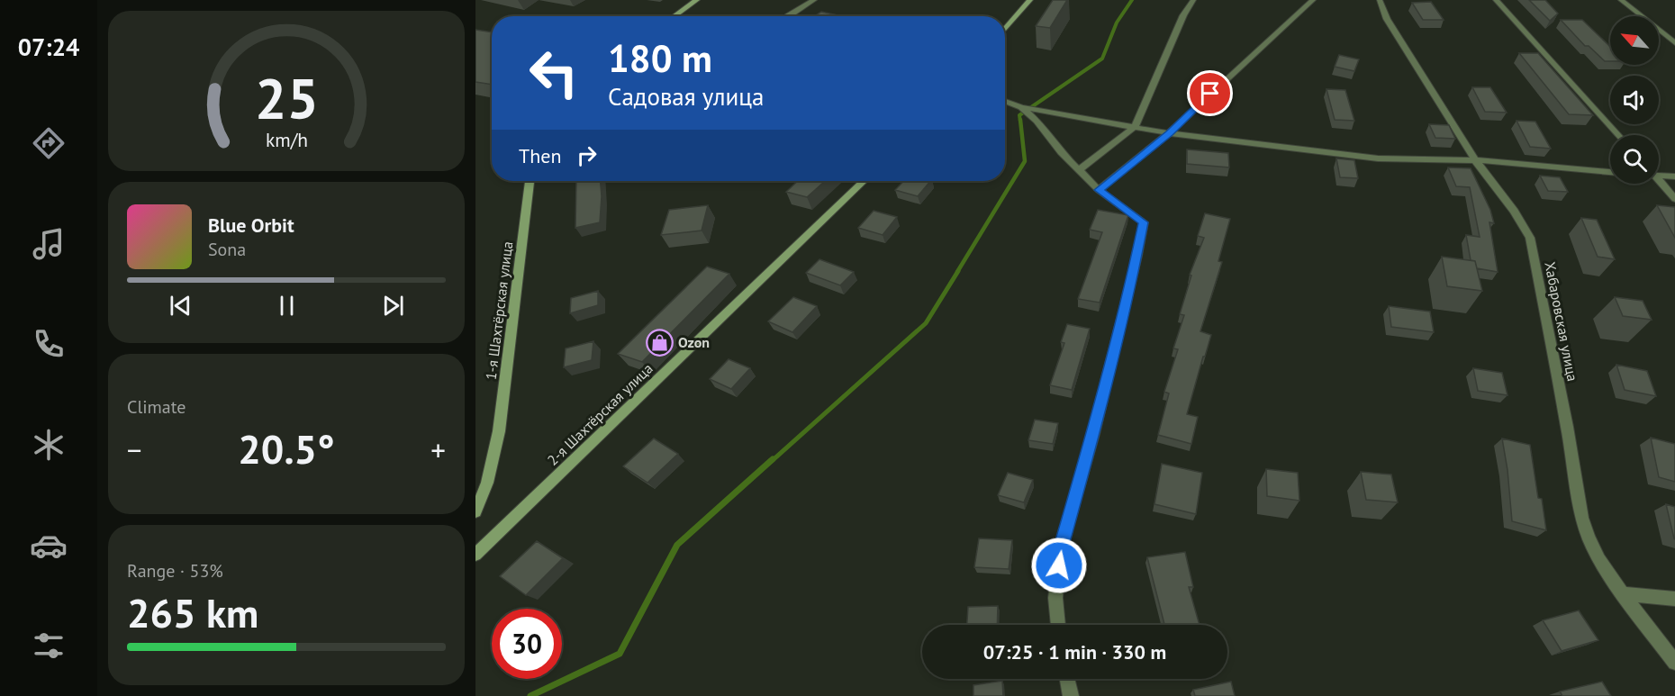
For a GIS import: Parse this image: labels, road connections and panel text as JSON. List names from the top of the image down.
{
  "streets": {
    "main road": ["1-я Шахтёрская улица", "2-я Шахтёрская улица"],
    "street": ["Хабаровская улица"]
  },
  "places": {
    "shop": ["Ozon"]
  },
  "north": "top left",
  "page": {
    "tabs": "07:24",
    "turn": ["180 m", "Садовая улица"],
    "then": "Then",
    "song": ["Blue Orbit", "Sona"],
    "tile": [
      "Climate",
      ["Range · 53%", "265 km"]
    ],
    "heat": ["−", "20.5°", "+"],
    "limit": "30",
    "trip": "07:25 · 1 min · 330 m",
    "gauge": ["25", "km/h"]
  }
}
